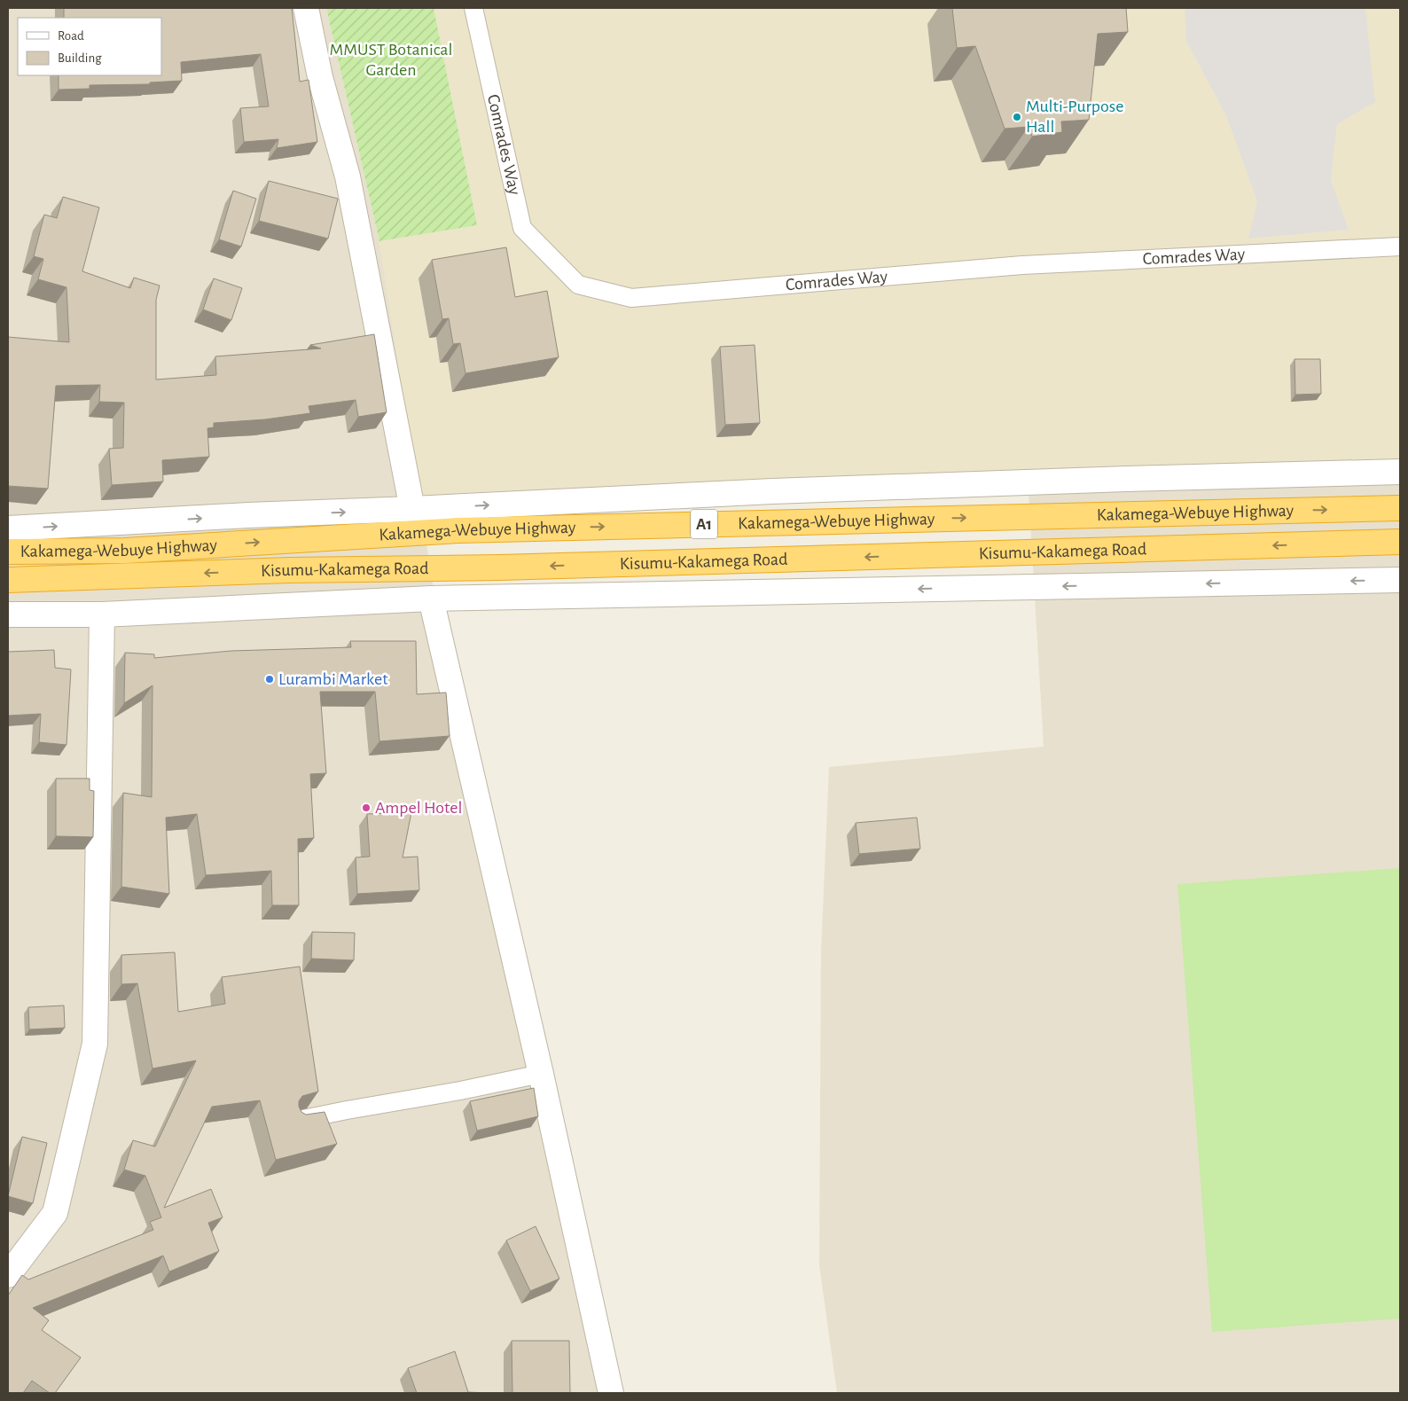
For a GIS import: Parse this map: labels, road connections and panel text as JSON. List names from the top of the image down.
{
  "streets": {
    "highway": ["Kakamega-Webuye Highway", "A1", "Kisumu-Kakamega Road"],
    "lane": ["Comrades Way"]
  },
  "one_way": ["Kakamega-Webuye Highway", "Kisumu-Kakamega Road"],
  "parks": ["MMUST Botanical Garden"],
  "places": ["Multi-Purpose Hall", "Lurambi Market", "Ampel Hotel"],
  "legend": ["Road", "Building"]
}
